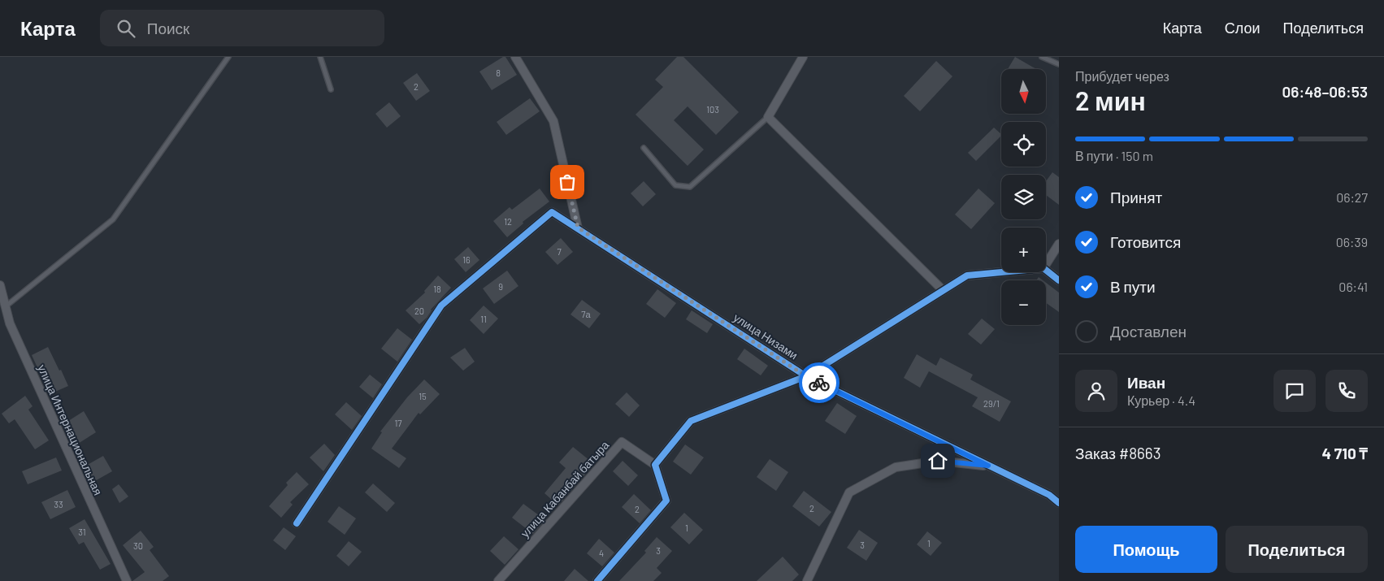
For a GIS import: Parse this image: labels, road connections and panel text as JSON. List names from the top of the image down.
{
  "streets": {
    "street": ["улица Низами", "улица Интернациональная", "улица Кабанбай батыра"]
  },
  "house_numbers": [
    "8",
    "2",
    "103",
    "12",
    "7",
    "16",
    "9",
    "18",
    "20",
    "7а",
    "11",
    "15",
    "29/1",
    "17",
    "33",
    "2",
    "2",
    "1",
    "31",
    "1",
    "3",
    "30",
    "3",
    "4"
  ],
  "north": "bottom",
  "page": {
    "header": "Карта",
    "search": "Поиск",
    "nav": ["Карта", "Слои", "Поделиться"],
    "heading": ["2 мин", "Прибудет через", "06:48–06:53"],
    "panel": [
      "Иван",
      "Курьер · 4.4",
      "Заказ #8663",
      "4 710 ₸"
    ],
    "map_buttons": ["+", "−"],
    "bar": "В пути · 150 m",
    "list": [
      ["Принят", "06:27"],
      ["Готовится", "06:39"],
      ["В пути", "06:41"],
      "Доставлен"
    ],
    "buttons": ["Помощь", "Поделиться"]
  }
}
